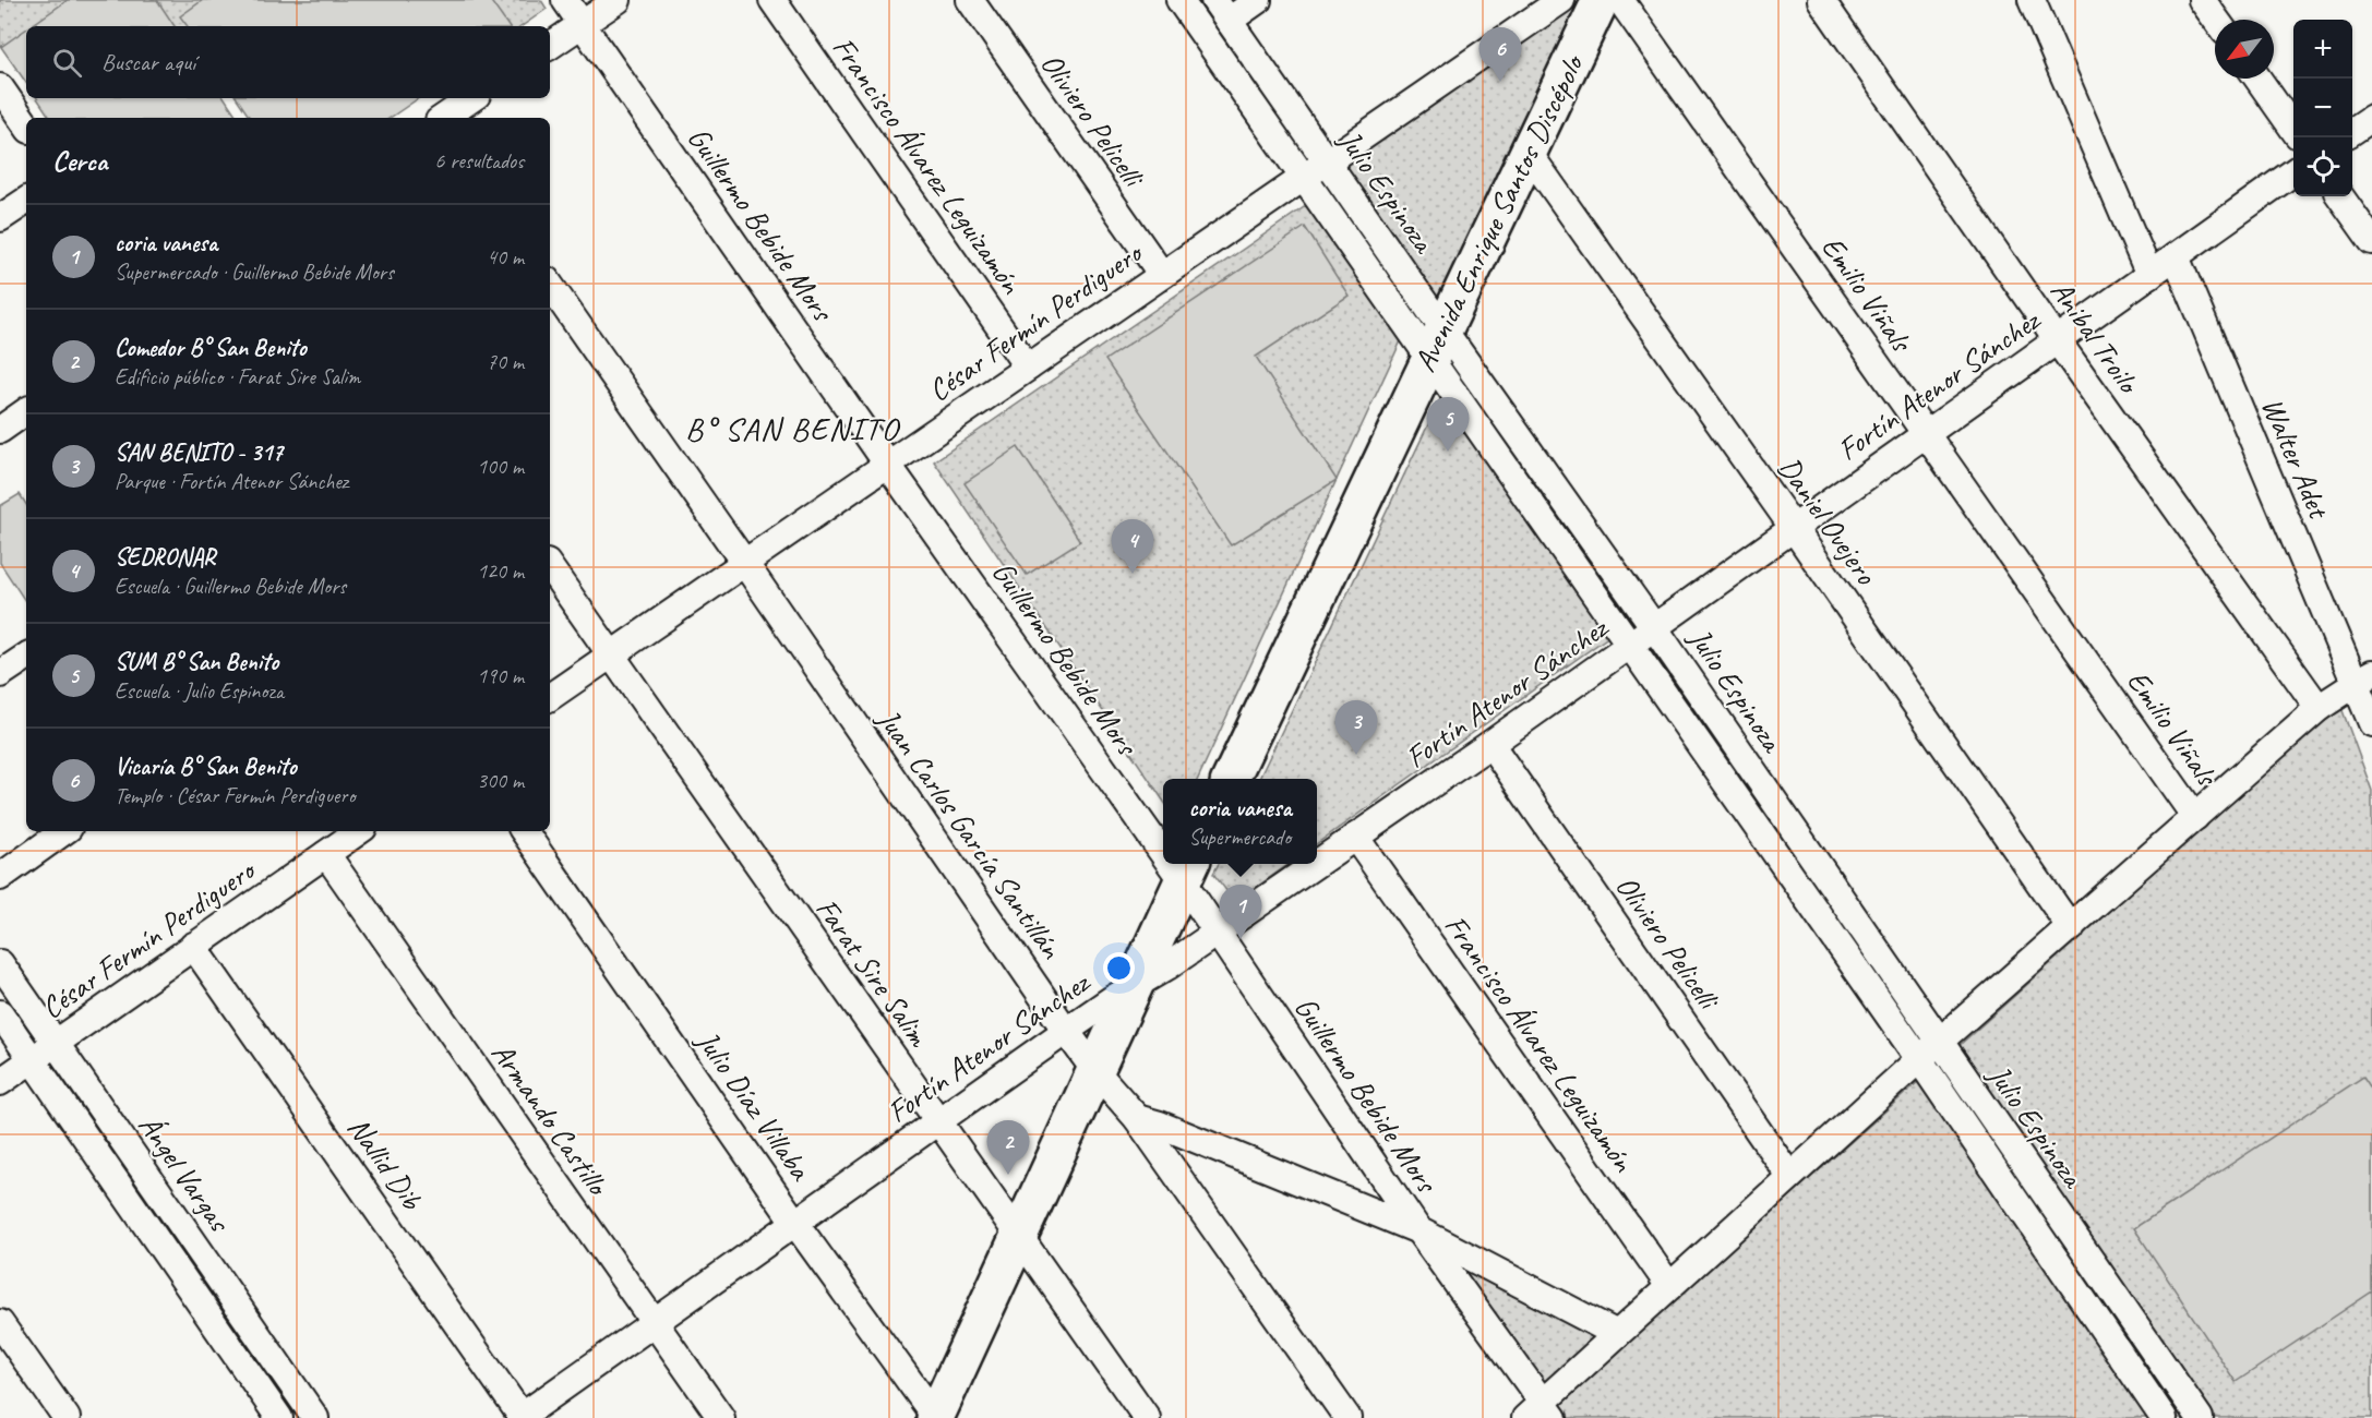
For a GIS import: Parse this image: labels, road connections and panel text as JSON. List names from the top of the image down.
{
  "streets": {
    "main road": ["Avenida Enrique Santos Discépolo"],
    "street": [
      "Oliviero Pelicelli",
      "Francisco Álvarez Leguizamón",
      "Julio Espinoza",
      "Guillermo Bebide Mors",
      "Emilio Viñals",
      "César Fermín Perdiguero",
      "Anibal Troilo",
      "Fortín Atenor Sánchez",
      "Walter Adet",
      "Daniel Ovejero",
      "Juan Carlos García Santillán",
      "Farat Sire Salim",
      "Julio Díaz Villaba",
      "Armando Castillo",
      "Nallid Dib",
      "Ángel Vargas"
    ]
  },
  "crossings": [
    ["Oliviero Pelicelli", "César Fermín Perdiguero"],
    ["Oliviero Pelicelli", "Fortín Atenor Sánchez"],
    ["Francisco Álvarez Leguizamón", "César Fermín Perdiguero"],
    ["Francisco Álvarez Leguizamón", "Fortín Atenor Sánchez"],
    ["Julio Espinoza", "Avenida Enrique Santos Discépolo"],
    ["Julio Espinoza", "César Fermín Perdiguero"],
    ["Julio Espinoza", "Fortín Atenor Sánchez"],
    ["Avenida Enrique Santos Discépolo", "Daniel Ovejero"],
    ["Guillermo Bebide Mors", "César Fermín Perdiguero"],
    ["Guillermo Bebide Mors", "Fortín Atenor Sánchez"],
    ["Emilio Viñals", "Fortín Atenor Sánchez"],
    ["César Fermín Perdiguero", "Juan Carlos García Santillán"],
    ["César Fermín Perdiguero", "Farat Sire Salim"],
    ["César Fermín Perdiguero", "Armando Castillo"],
    ["César Fermín Perdiguero", "Nallid Dib"],
    ["César Fermín Perdiguero", "Ángel Vargas"],
    ["Anibal Troilo", "Fortín Atenor Sánchez"],
    ["Fortín Atenor Sánchez", "Walter Adet"],
    ["Fortín Atenor Sánchez", "Daniel Ovejero"],
    ["Fortín Atenor Sánchez", "Juan Carlos García Santillán"],
    ["Fortín Atenor Sánchez", "Farat Sire Salim"],
    ["Fortín Atenor Sánchez", "Julio Díaz Villaba"],
    ["Fortín Atenor Sánchez", "Armando Castillo"],
    ["Fortín Atenor Sánchez", "Nallid Dib"]
  ],
  "districts": ["B° SAN BENITO"],
  "north": "bottom left",
  "page": {
    "map_buttons": ["+", "−"],
    "search": "Buscar aquí",
    "pins": [
      "6",
      "5",
      "4",
      "3",
      "1",
      "2"
    ],
    "heading": ["Cerca", "6 resultados"],
    "list": [
      {
        "mark": "1",
        "name": "coria vanesa",
        "note": "Supermercado · Guillermo Bebide Mors",
        "value": "40 m"
      },
      {
        "mark": "2",
        "name": "Comedor B° San Benito",
        "note": "Edificio público · Farat Sire Salim",
        "value": "70 m"
      },
      {
        "mark": "3",
        "name": "SAN BENITO - 317",
        "note": "Parque · Fortín Atenor Sánchez",
        "value": "100 m"
      },
      {
        "mark": "4",
        "name": "SEDRONAR",
        "note": "Escuela · Guillermo Bebide Mors",
        "value": "120 m"
      },
      {
        "mark": "5",
        "name": "SUM B° San Benito",
        "note": "Escuela · Julio Espinoza",
        "value": "190 m"
      },
      {
        "mark": "6",
        "name": "Vicaría B° San Benito",
        "note": "Templo · César Fermín Perdiguero",
        "value": "300 m"
      }
    ],
    "popup": ["coria vanesa", "Supermercado"]
  }
}
